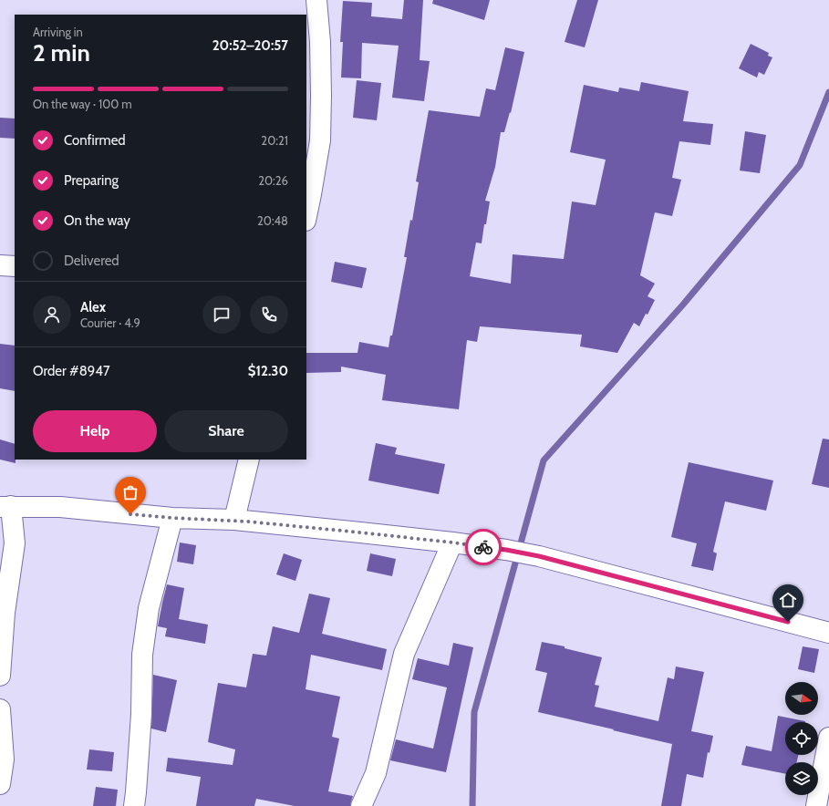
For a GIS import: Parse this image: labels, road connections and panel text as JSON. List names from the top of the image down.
{
  "north": "right",
  "page": {
    "heading": ["2 min", "Arriving in", "20:52–20:57"],
    "panel": [
      "Alex",
      "Courier · 4.9",
      "Order #8947",
      "$12.30"
    ],
    "bar": "On the way · 100 m",
    "list": [
      ["Confirmed", "20:21"],
      ["Preparing", "20:26"],
      ["On the way", "20:48"],
      "Delivered"
    ],
    "buttons": ["Help", "Share"]
  }
}
